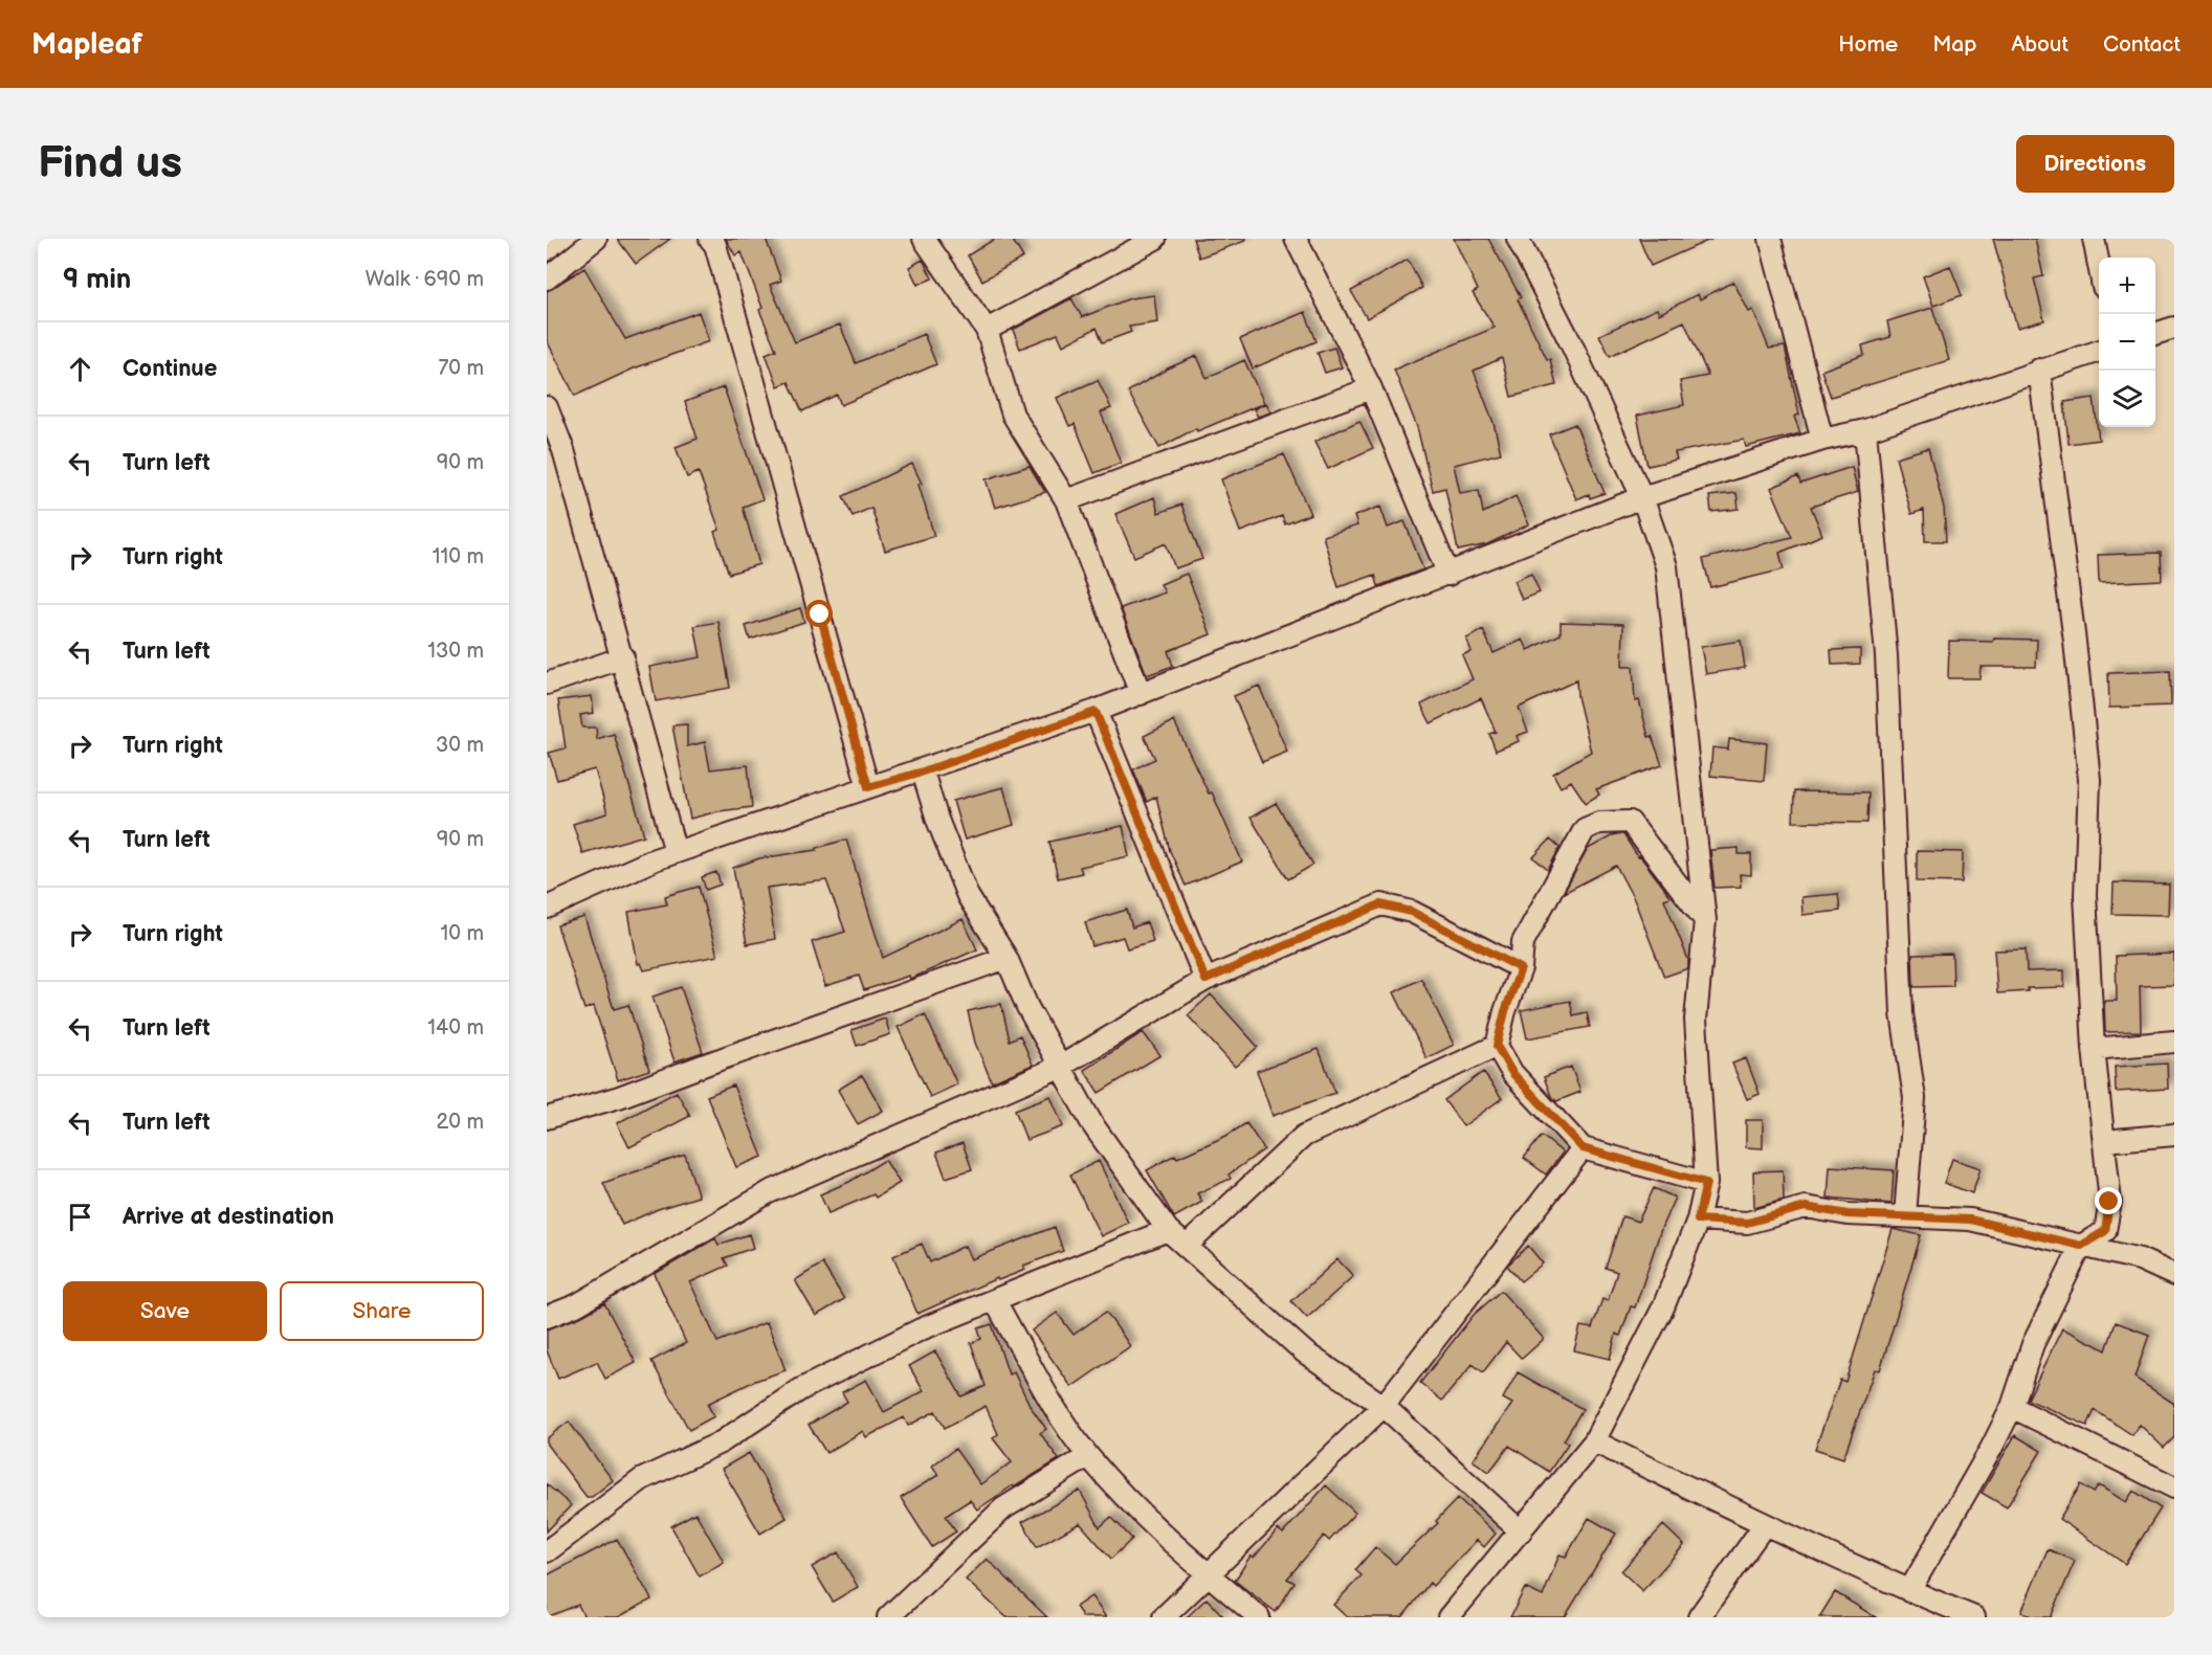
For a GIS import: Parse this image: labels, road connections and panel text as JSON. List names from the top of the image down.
{
  "page": {
    "header": "Mapleaf",
    "nav": [
      "Home",
      "Map",
      "About",
      "Contact"
    ],
    "buttons": [
      "Directions",
      ["Save", "Share"]
    ],
    "title": "Find us",
    "heading": ["9 min", "Walk · 690 m"],
    "map_buttons": ["+", "−"],
    "list": [
      ["Continue", "70 m"],
      ["Turn left", "90 m"],
      ["Turn right", "110 m"],
      ["Turn left", "130 m"],
      ["Turn right", "30 m"],
      ["Turn left", "90 m"],
      ["Turn right", "10 m"],
      ["Turn left", "140 m"],
      ["Turn left", "20 m"],
      "Arrive at destination"
    ]
  }
}
